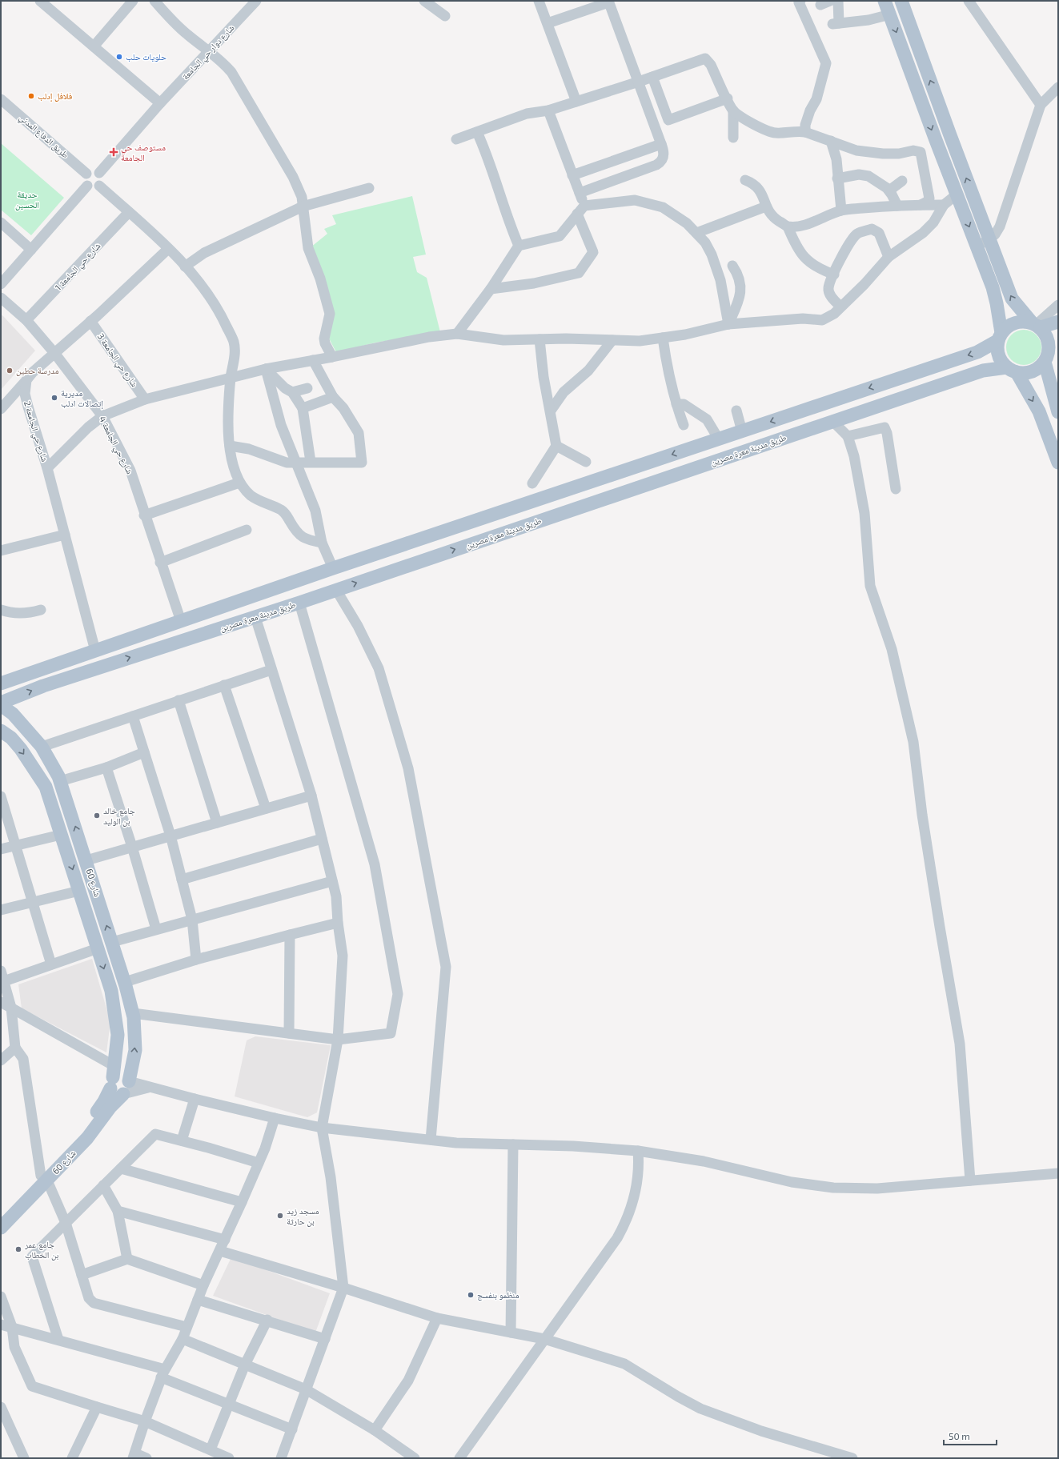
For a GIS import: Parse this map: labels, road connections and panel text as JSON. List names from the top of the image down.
{
  "streets": {
    "main road": ["طريق مدينة معرة مصرين", "شارع 60"],
    "street": [
      "شارع دوار حي الجامعة",
      "طريق الدفاع المدني",
      "شارع حي الجامعة 1",
      "شارع حي الجامعة 3",
      "شارع حي الجامعة 2",
      "شارع حي الجامعة 4"
    ]
  },
  "crossings": [
    ["شارع دوار حي الجامعة", "طريق الدفاع المدني"],
    ["شارع حي الجامعة 1", "شارع حي الجامعة 4"],
    ["طريق مدينة معرة مصرين", "شارع 60"]
  ],
  "parks": ["حديقة الحسين"],
  "places": {
    "other": [
      "حلويات حلب",
      "فلافل إدلب",
      "مدرسة حطين",
      "مديرية إتصالات ادلب",
      "جامع خالد بن الوليد",
      "مسجد زيد بن حارثة",
      "جامع عمر بن الخطاب",
      "منظمو بنفسج"
    ],
    "health": ["مستوصف حي الجامعة"]
  },
  "scale_bar": "50 m"
}
